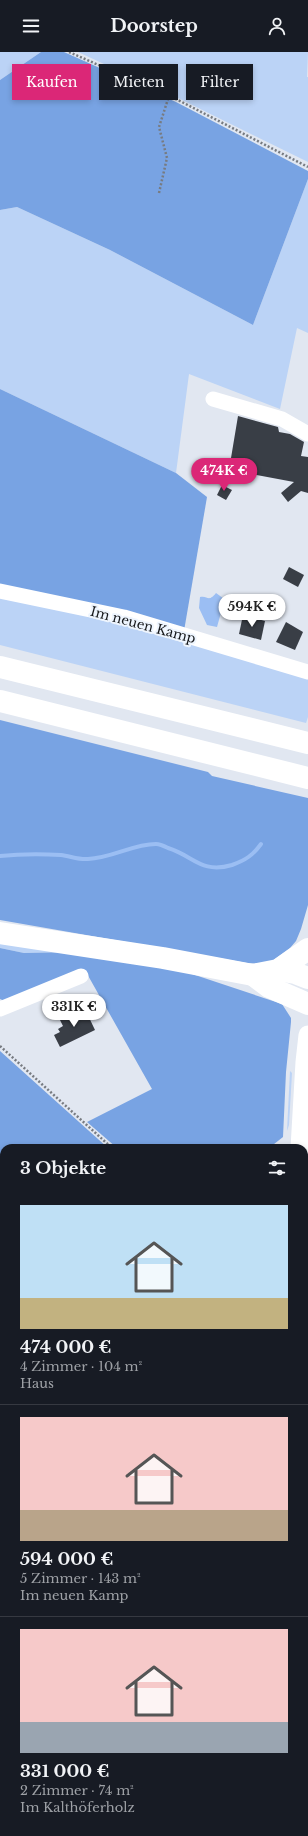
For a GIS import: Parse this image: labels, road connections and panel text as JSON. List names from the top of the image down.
{
  "streets": {
    "street": ["Im neuen Kamp"]
  },
  "page": {
    "header": "Doorstep",
    "chip": ["Kaufen", "Mieten", "Filter"],
    "price": ["474K €", "594K €", "331K €"],
    "heading": "3 Objekte",
    "list": [
      {
        "name": "474 000 €",
        "note": "4 Zimmer · 104 m² · Haus"
      },
      {
        "name": "594 000 €",
        "note": "5 Zimmer · 143 m² · Im neuen Kamp"
      },
      {
        "name": "331 000 €",
        "note": "2 Zimmer · 74 m² · Im Kalthöferholz"
      }
    ]
  }
}
